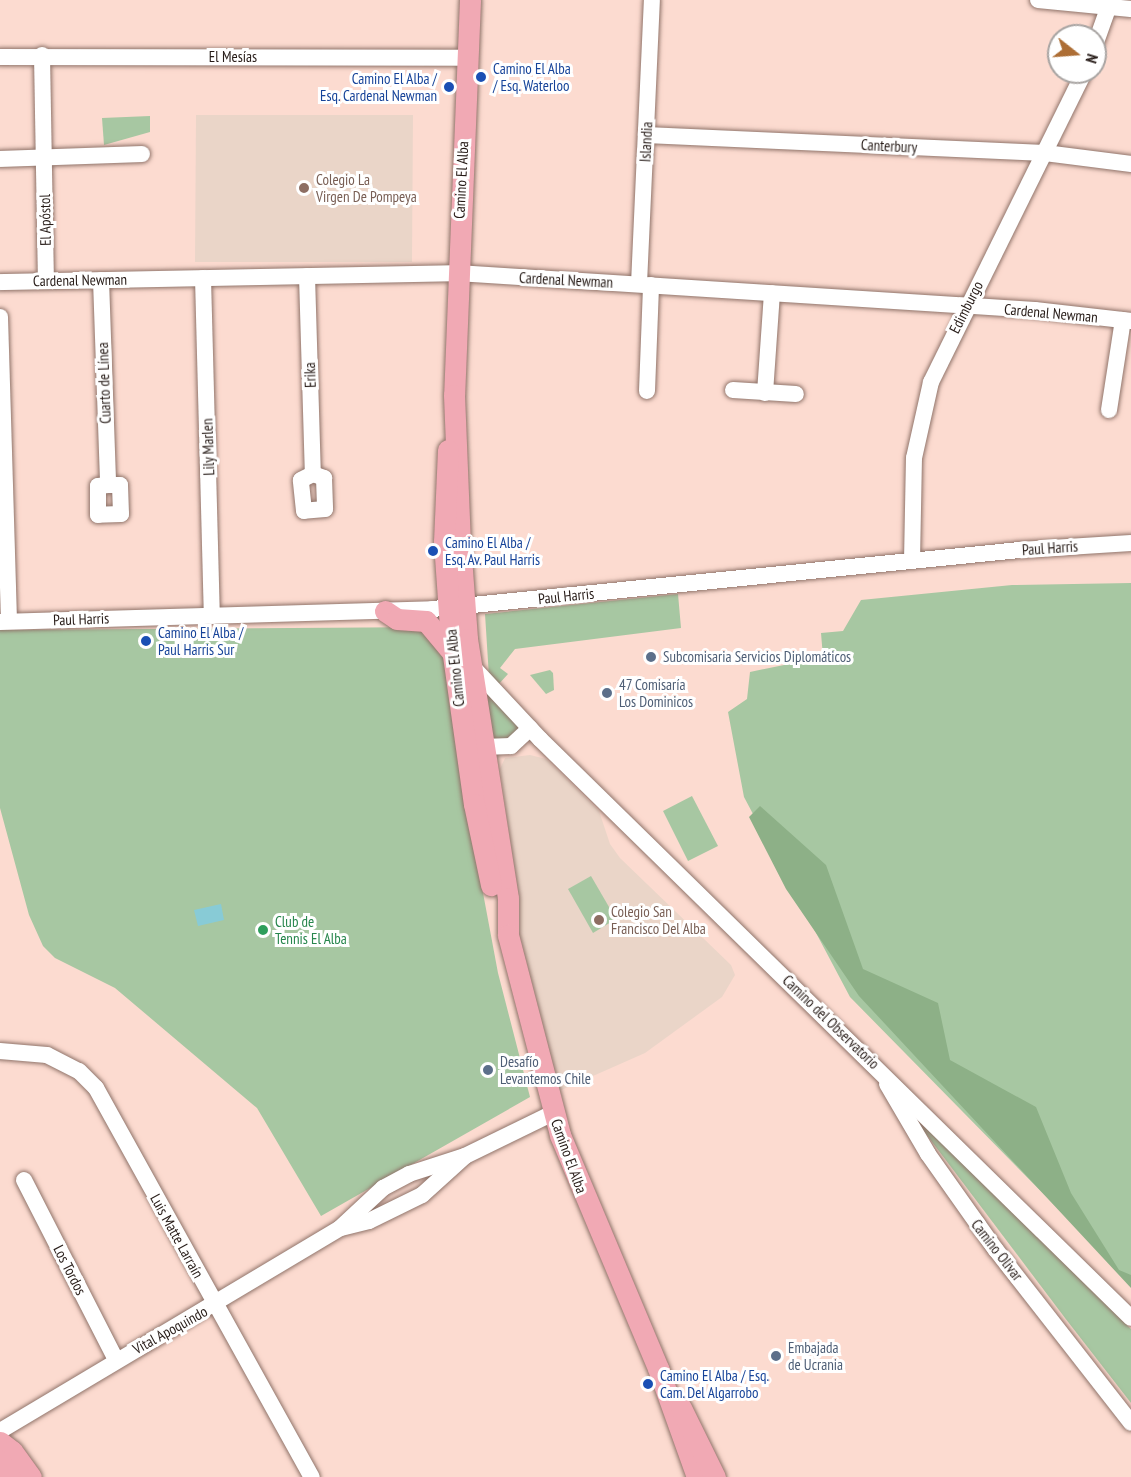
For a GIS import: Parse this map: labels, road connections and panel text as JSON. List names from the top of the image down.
{
  "streets": {
    "main road": ["Camino El Alba"],
    "street": [
      "El Mesías",
      "Islandia",
      "Canterbury",
      "El Apóstol",
      "Cardenal Newman",
      "Edimburgo",
      "Erika",
      "Cuarto de Línea",
      "Lily Marlen",
      "Paul Harris",
      "Camino del Observatorio",
      "Luis Matte Larraín",
      "Camino Olivar",
      "Los Tordos",
      "Vital Apoquindo"
    ]
  },
  "crossings": [
    ["El Mesías", "Camino El Alba"],
    ["El Mesías", "El Apóstol"],
    ["Islandia", "Canterbury"],
    ["Islandia", "Cardenal Newman"],
    ["Canterbury", "Edimburgo"],
    ["Camino El Alba", "Cardenal Newman"],
    ["Camino El Alba", "Paul Harris"],
    ["Camino El Alba", "Camino del Observatorio"],
    ["Camino El Alba", "Vital Apoquindo"],
    ["El Apóstol", "Cardenal Newman"],
    ["Cardenal Newman", "Edimburgo"],
    ["Cardenal Newman", "Erika"],
    ["Cardenal Newman", "Cuarto de Línea"],
    ["Cardenal Newman", "Lily Marlen"],
    ["Edimburgo", "Paul Harris"],
    ["Lily Marlen", "Paul Harris"],
    ["Camino del Observatorio", "Camino Olivar"],
    ["Luis Matte Larraín", "Vital Apoquindo"],
    ["Los Tordos", "Vital Apoquindo"]
  ],
  "places": [
    "Camino El Alba / Esq. Waterloo",
    "Camino El Alba / Esq. Cardenal Newman",
    "Colegio La Virgen De Pompeya",
    "Camino El Alba / Esq. Av. Paul Harris",
    "Camino El Alba / Paul Harris Sur",
    "Subcomisaria Servicios Diplomáticos",
    "47 Comisaría Los Dominicos",
    "Colegio San Francisco Del Alba",
    "Club de Tennis El Alba",
    "Desafío Levantemos Chile",
    "Embajada de Ucrania",
    "Camino El Alba / Esq. Cam. Del Algarrobo"
  ],
  "north": "right"
}
